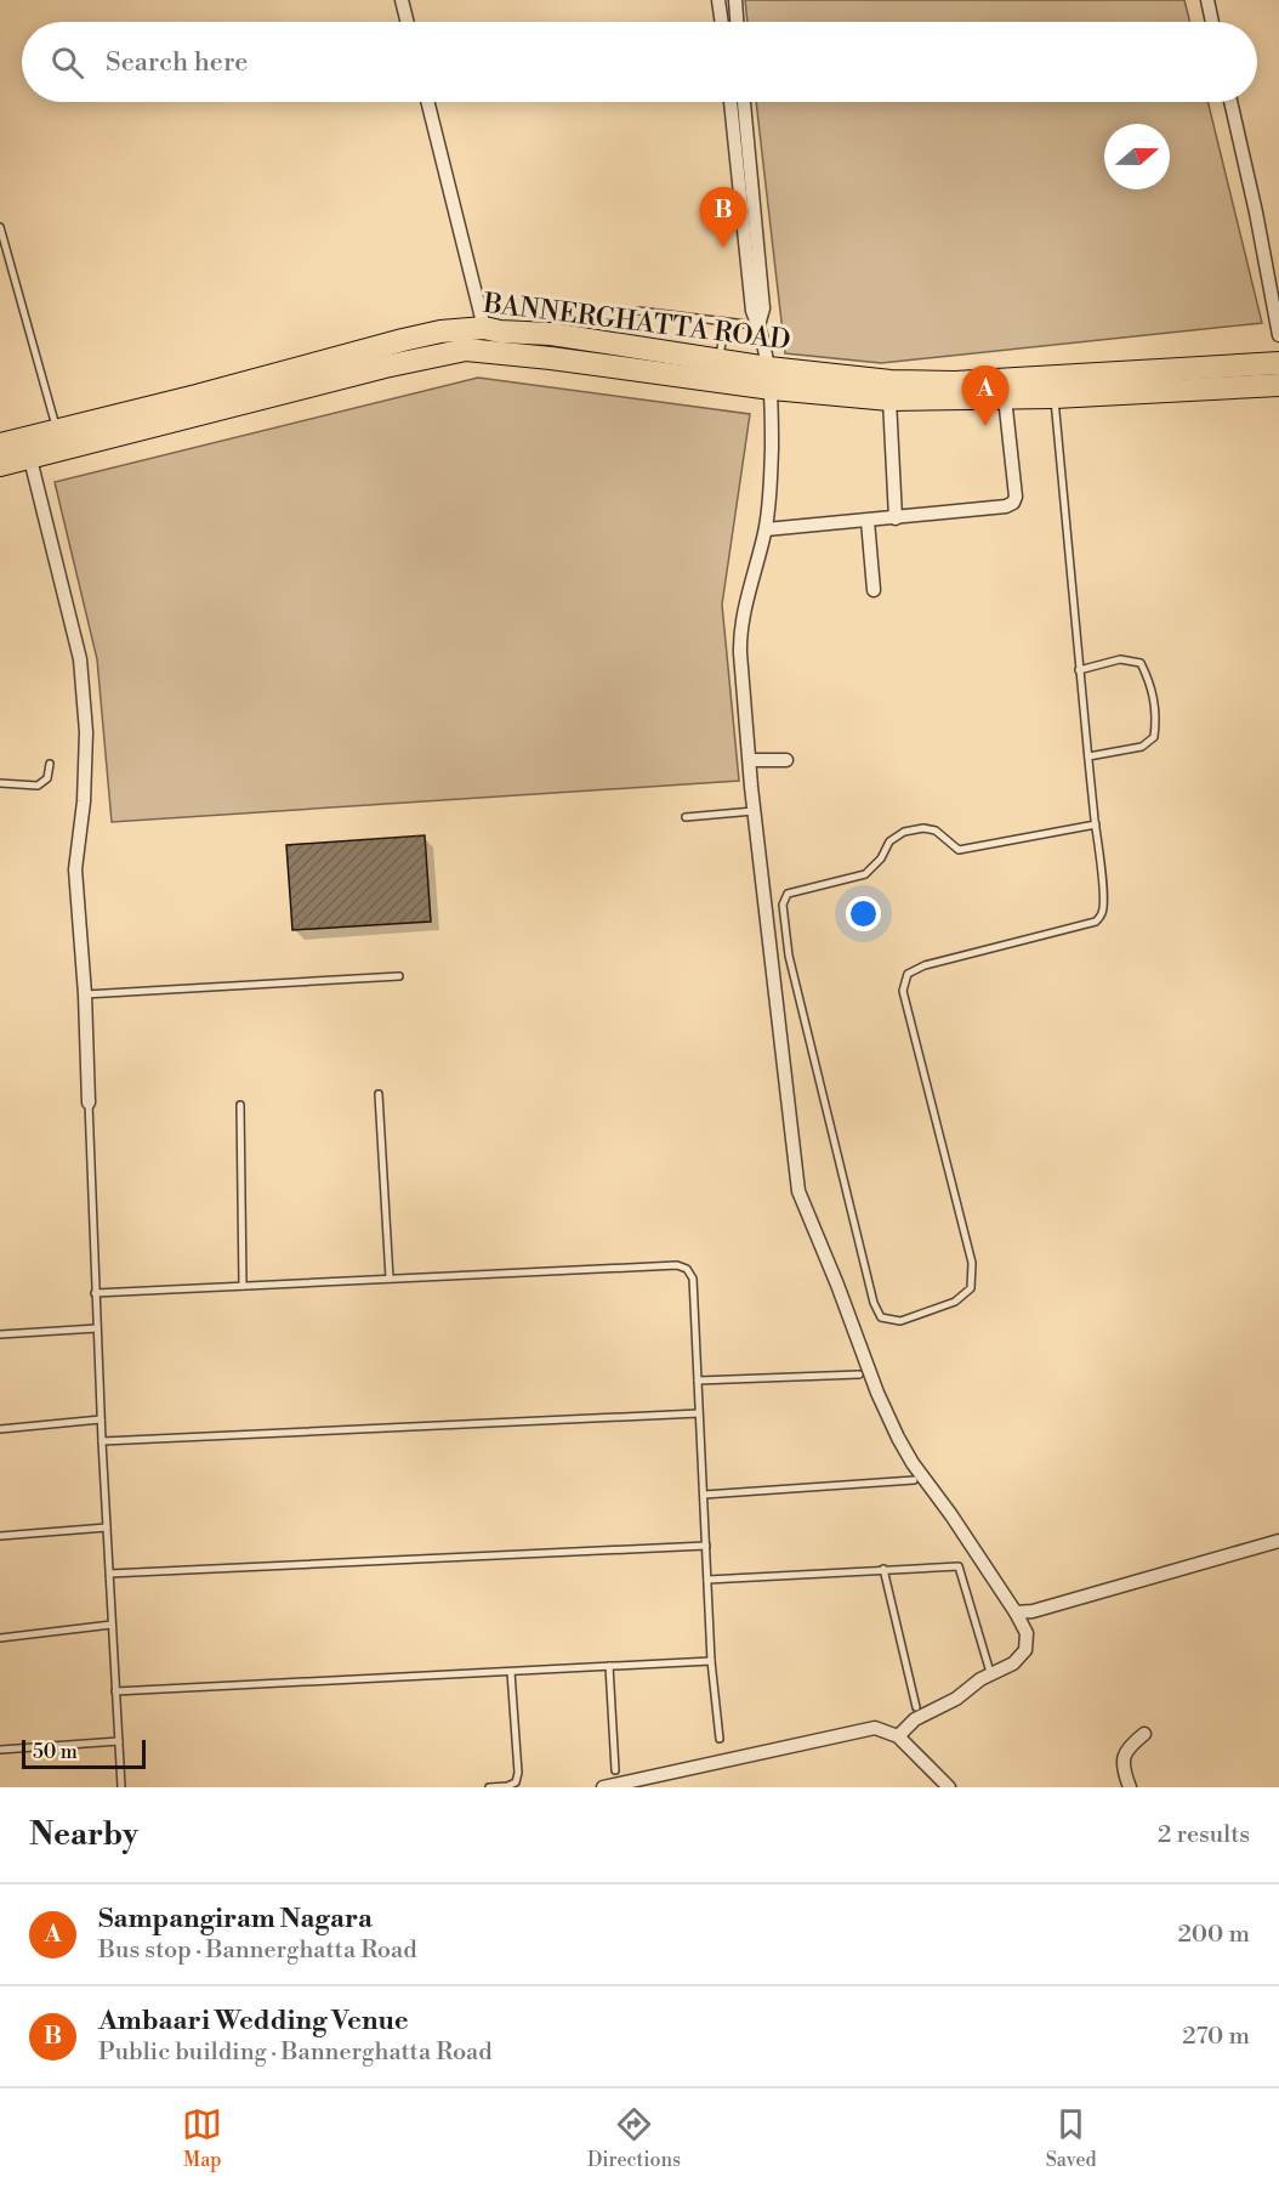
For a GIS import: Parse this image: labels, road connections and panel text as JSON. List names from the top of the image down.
{
  "streets": {
    "main road": ["BANNERGHATTA ROAD"]
  },
  "scale_bar": "50 m",
  "north": "right",
  "page": {
    "search": "Search here",
    "pins": ["B", "A"],
    "scale": "50 m",
    "heading": ["Nearby", "2 results"],
    "list": [
      {
        "mark": "A",
        "name": "Sampangiram Nagara",
        "note": "Bus stop · Bannerghatta Road",
        "value": "200 m"
      },
      {
        "mark": "B",
        "name": "Ambaari Wedding Venue",
        "note": "Public building · Bannerghatta Road",
        "value": "270 m"
      }
    ],
    "nav": ["Map", "Directions", "Saved"]
  }
}
